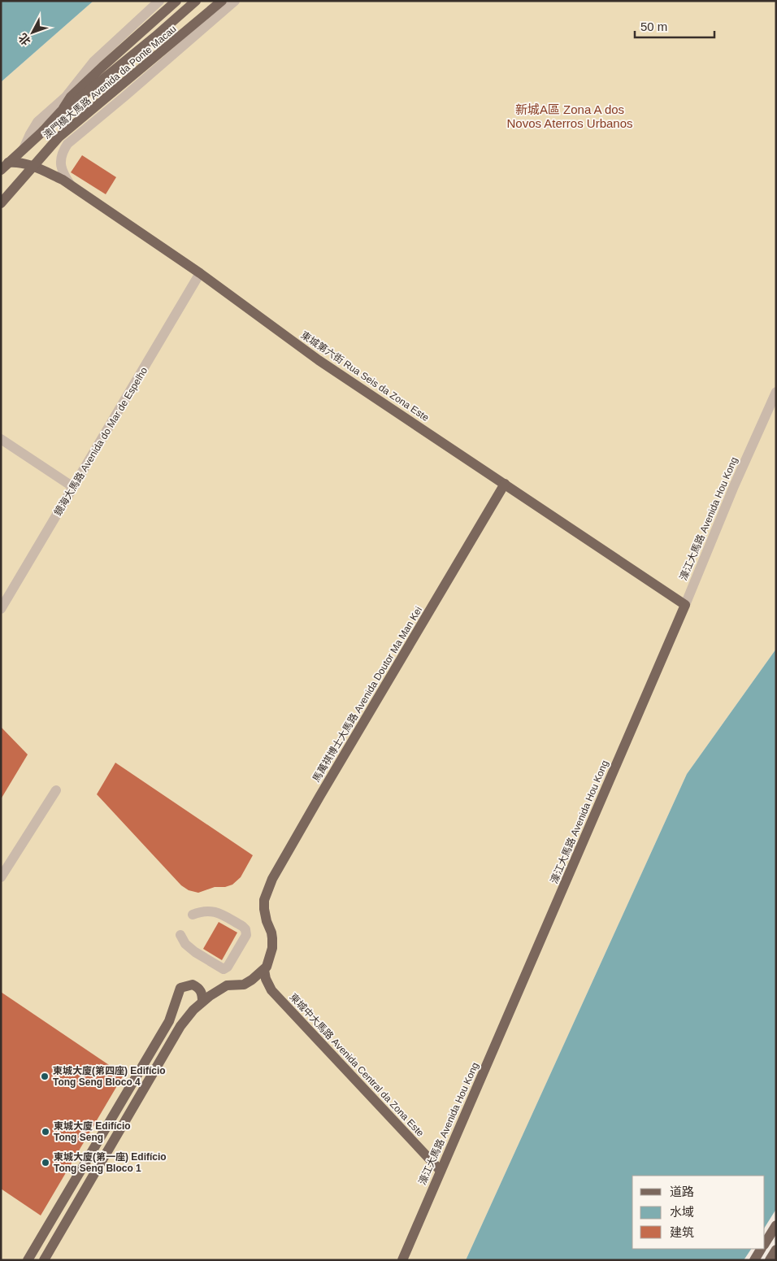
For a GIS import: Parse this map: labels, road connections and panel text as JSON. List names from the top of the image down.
{
  "streets": {
    "main road": [
      "澳門橋大馬路 Avenida da Ponte Macau",
      "東城第六街 Rua Seis da Zona Este",
      "濠江大馬路 Avenida Hou Kong",
      "馬萬祺博士大馬路 Avenida Doutor Ma Man Kei",
      "東城中大馬路 Avenida Central da Zona Este"
    ],
    "street": ["鏡海大馬路 Avenida do Mar de Espelho"]
  },
  "crossings": [
    ["澳門橋大馬路 Avenida da Ponte Macau", "東城第六街 Rua Seis da Zona Este"],
    ["東城第六街 Rua Seis da Zona Este", "鏡海大馬路 Avenida do Mar de Espelho"],
    ["東城第六街 Rua Seis da Zona Este", "濠江大馬路 Avenida Hou Kong"],
    ["東城第六街 Rua Seis da Zona Este", "馬萬祺博士大馬路 Avenida Doutor Ma Man Kei"],
    ["濠江大馬路 Avenida Hou Kong", "東城中大馬路 Avenida Central da Zona Este"],
    ["馬萬祺博士大馬路 Avenida Doutor Ma Man Kei", "東城中大馬路 Avenida Central da Zona Este"]
  ],
  "districts": ["新城A區 Zona A dos Novos Aterros Urbanos"],
  "places": ["東城大廈(第四座) Edifício Tong Seng Bloco 4", "東城大廈 Edifício Tong Seng", "東城大廈(第一座) Edifício Tong Seng Bloco 1"],
  "legend": ["道路", "水域", "建筑"],
  "scale_bar": "50 m",
  "north": "bottom left"
}
